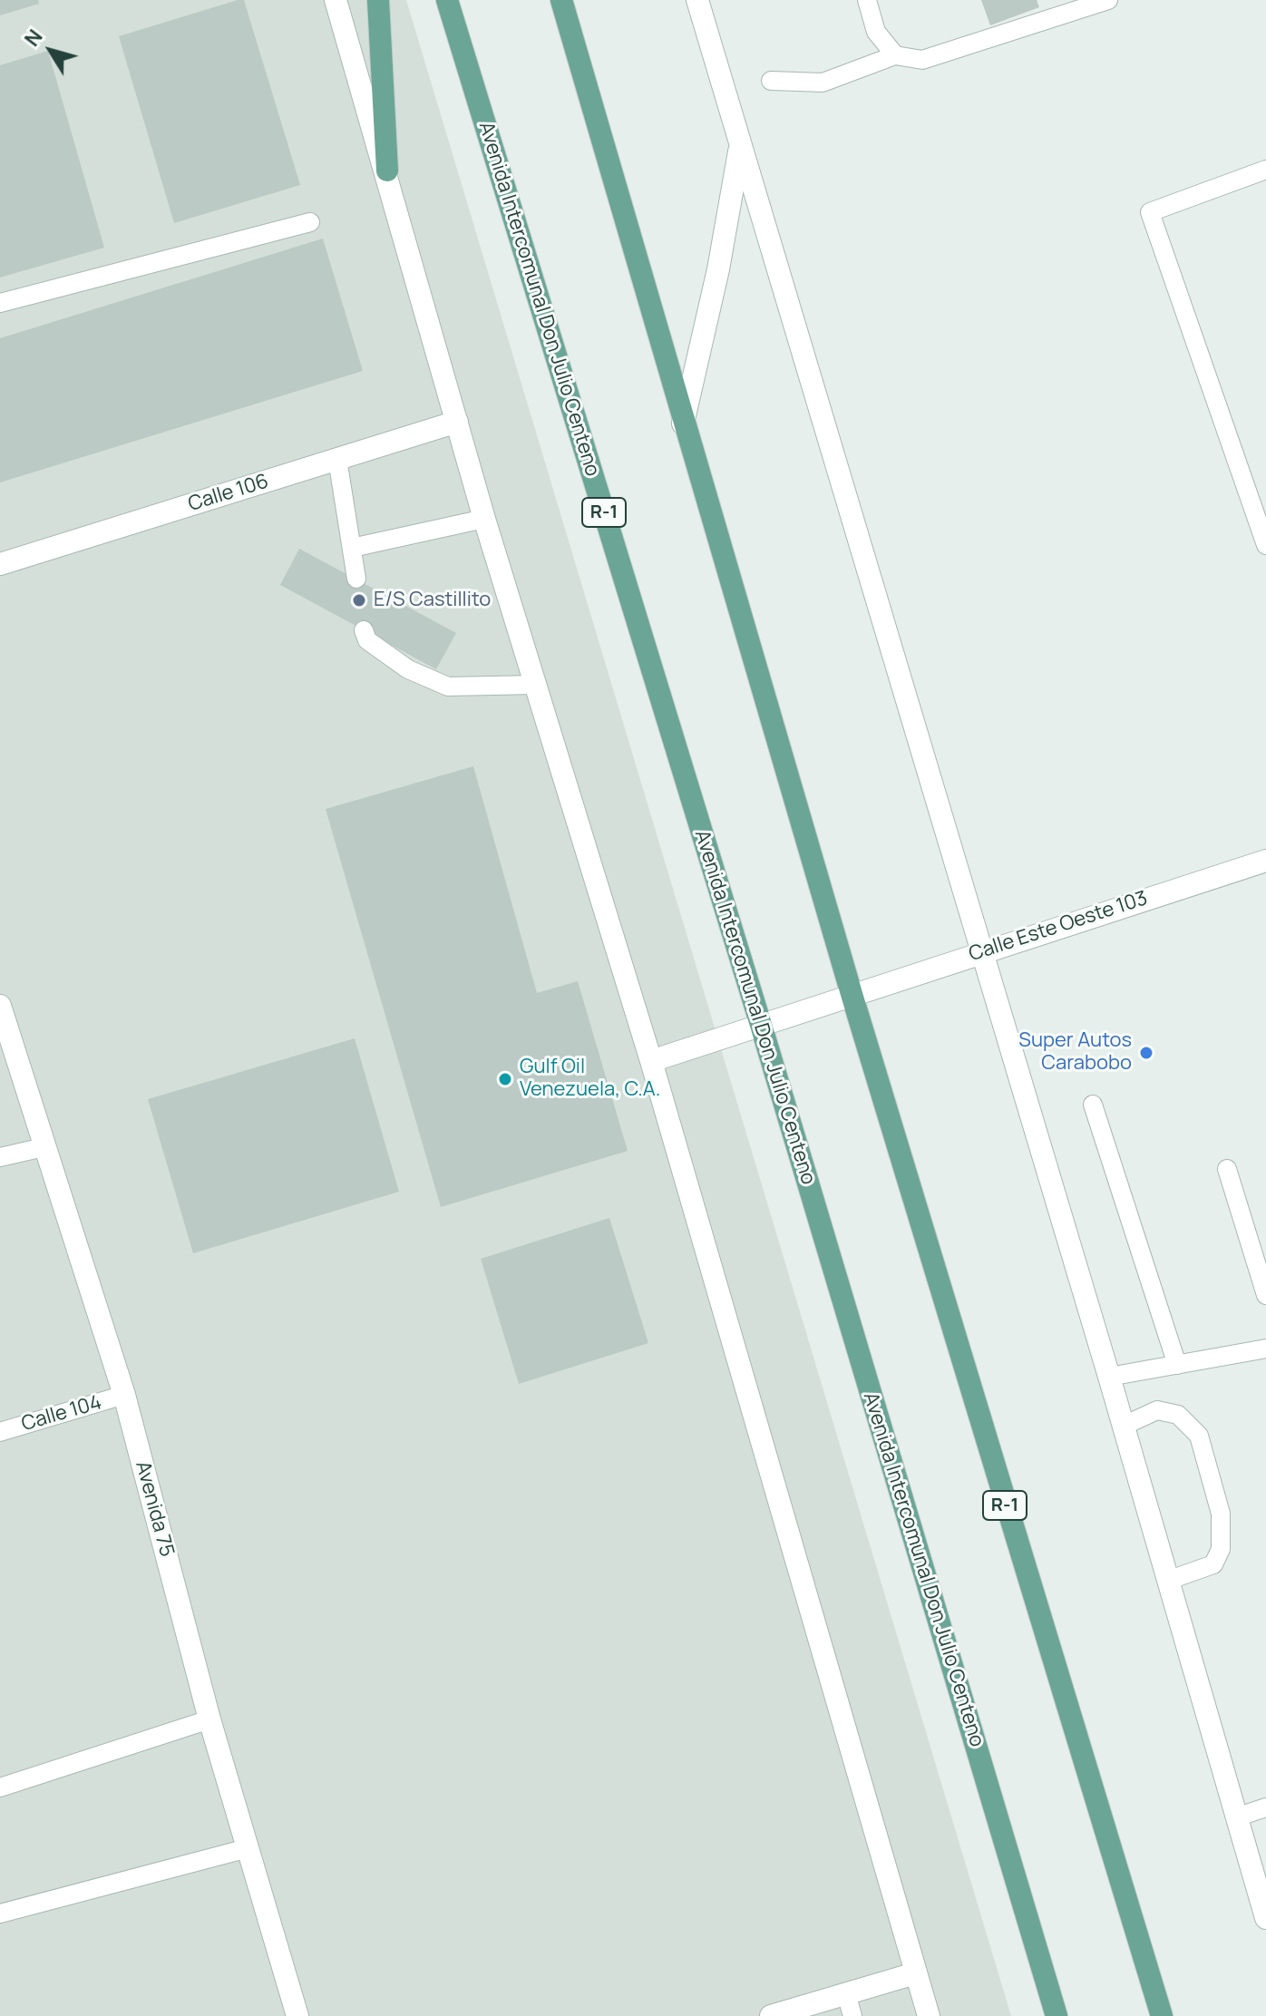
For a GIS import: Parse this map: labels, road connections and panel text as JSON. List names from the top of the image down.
{
  "streets": {
    "main road": ["Avenida Intercomunal Don Julio Centeno", "R-1"],
    "street": ["Calle 106", "Calle Este Oeste 103", "Avenida 75"],
    "lane": ["Calle 104"]
  },
  "crossings": [
    ["Avenida Intercomunal Don Julio Centeno", "Calle Este Oeste 103"],
    ["R-1", "Calle Este Oeste 103"],
    ["Calle 104", "Avenida 75"]
  ],
  "places": ["E/S Castillito", "Super Autos Carabobo", "Gulf Oil Venezuela, C.A."],
  "north": "top left"
}
